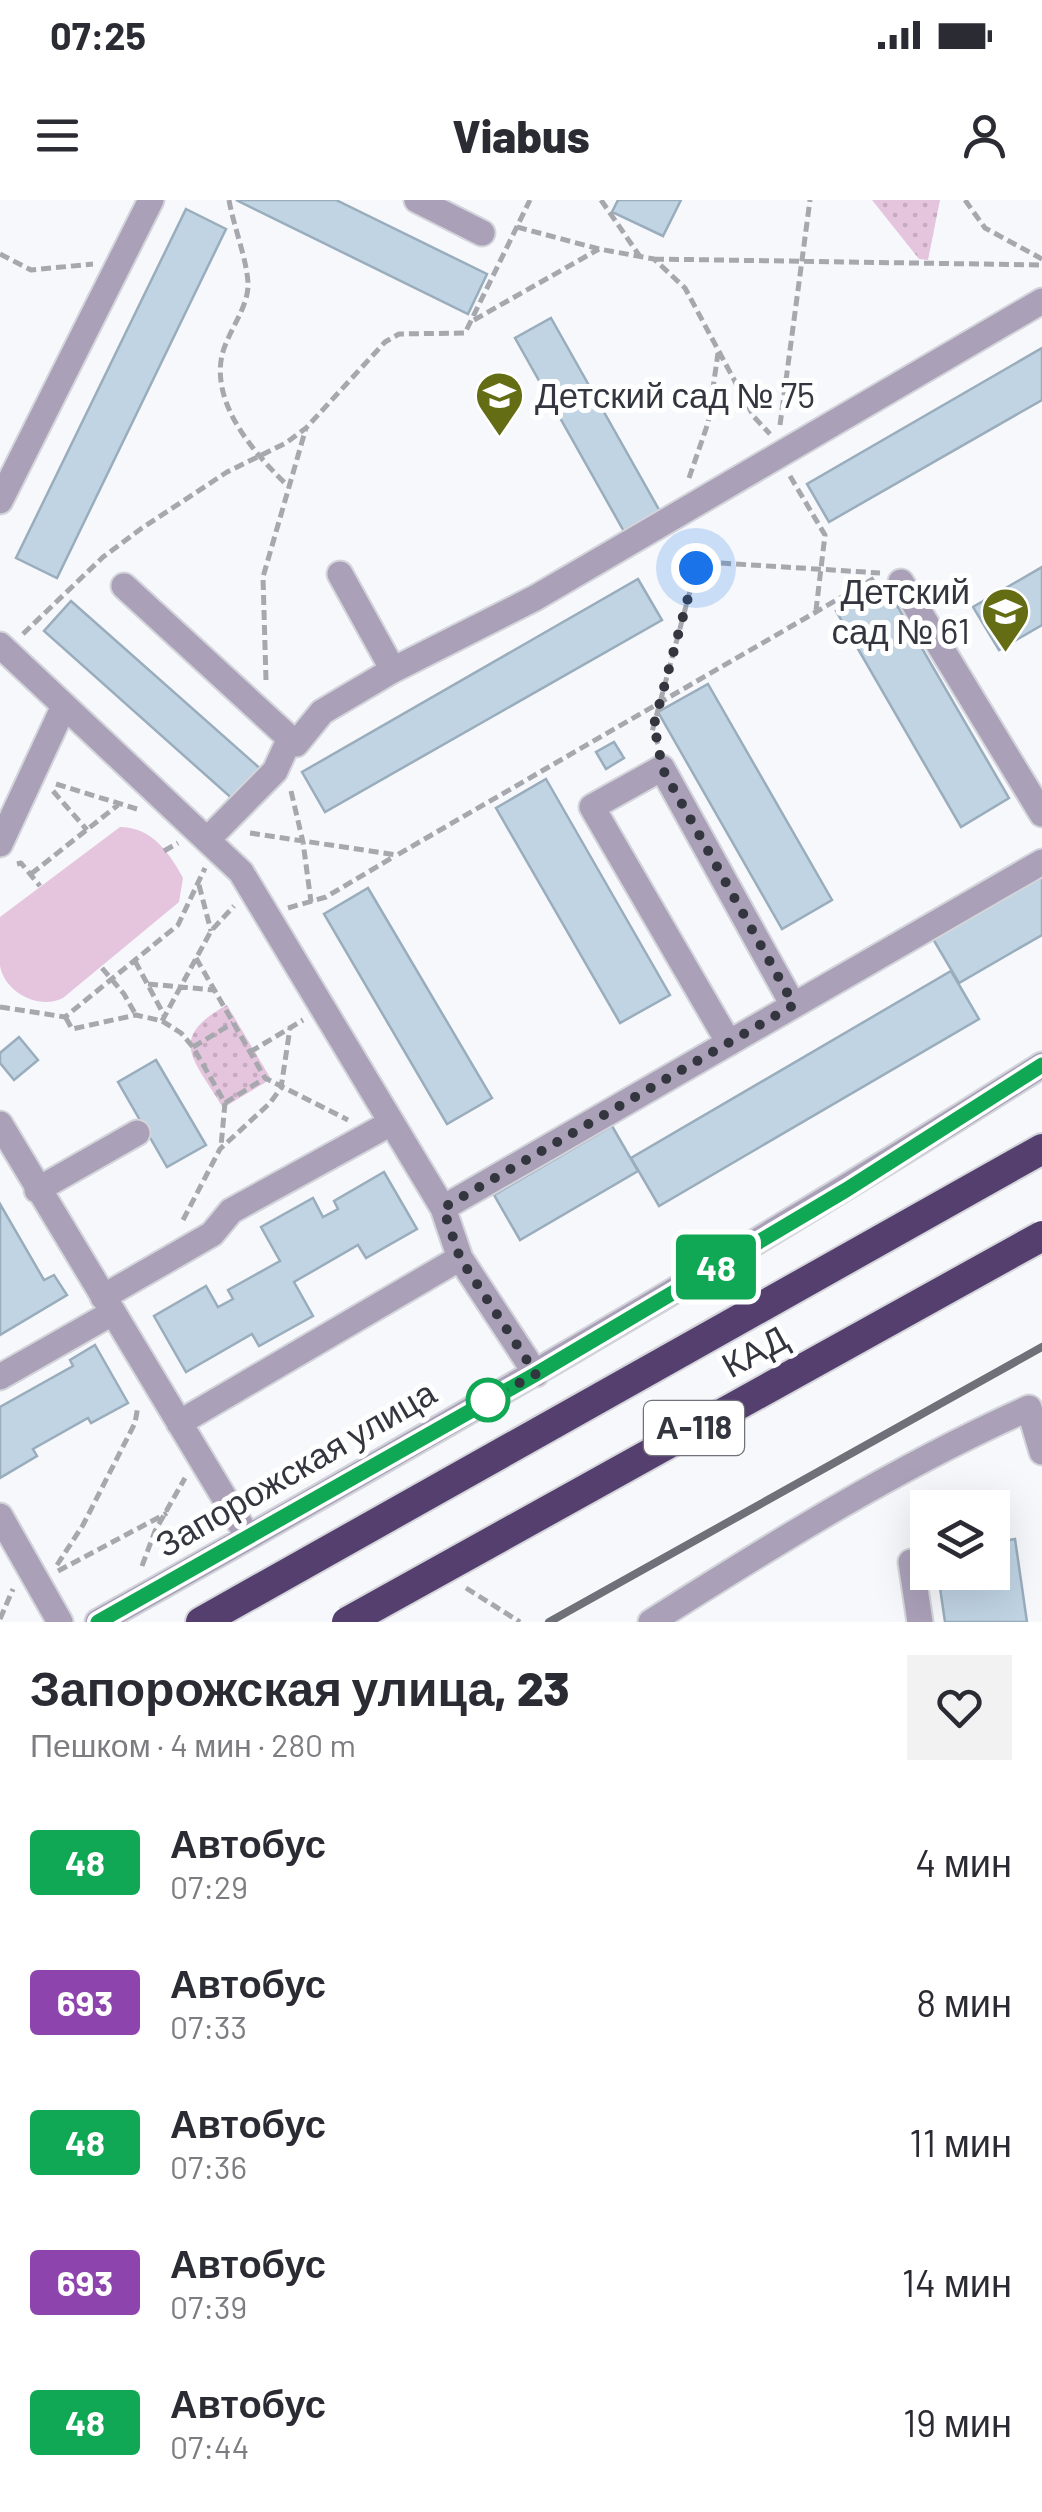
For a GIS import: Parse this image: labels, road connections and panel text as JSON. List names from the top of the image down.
{
  "streets": {
    "highway": ["КАД", "А-118"],
    "street": ["Запорожская улица"]
  },
  "places": {
    "school or university": ["Детский сад № 75", "Детский сад № 61"]
  },
  "lines": ["bus line 48"],
  "page": {
    "status": "07:25",
    "header": "Viabus",
    "on_map": "48",
    "heading": ["Запорожская улица, 23", "Пешком · 4 мин · 280 m"],
    "list": [
      {
        "mark": "48",
        "name": "Автобус",
        "note": "07:29",
        "value": "4 мин"
      },
      {
        "mark": "693",
        "name": "Автобус",
        "note": "07:33",
        "value": "8 мин"
      },
      {
        "mark": "48",
        "name": "Автобус",
        "note": "07:36",
        "value": "11 мин"
      },
      {
        "mark": "693",
        "name": "Автобус",
        "note": "07:39",
        "value": "14 мин"
      },
      {
        "mark": "48",
        "name": "Автобус",
        "note": "07:44",
        "value": "19 мин"
      }
    ]
  }
}
